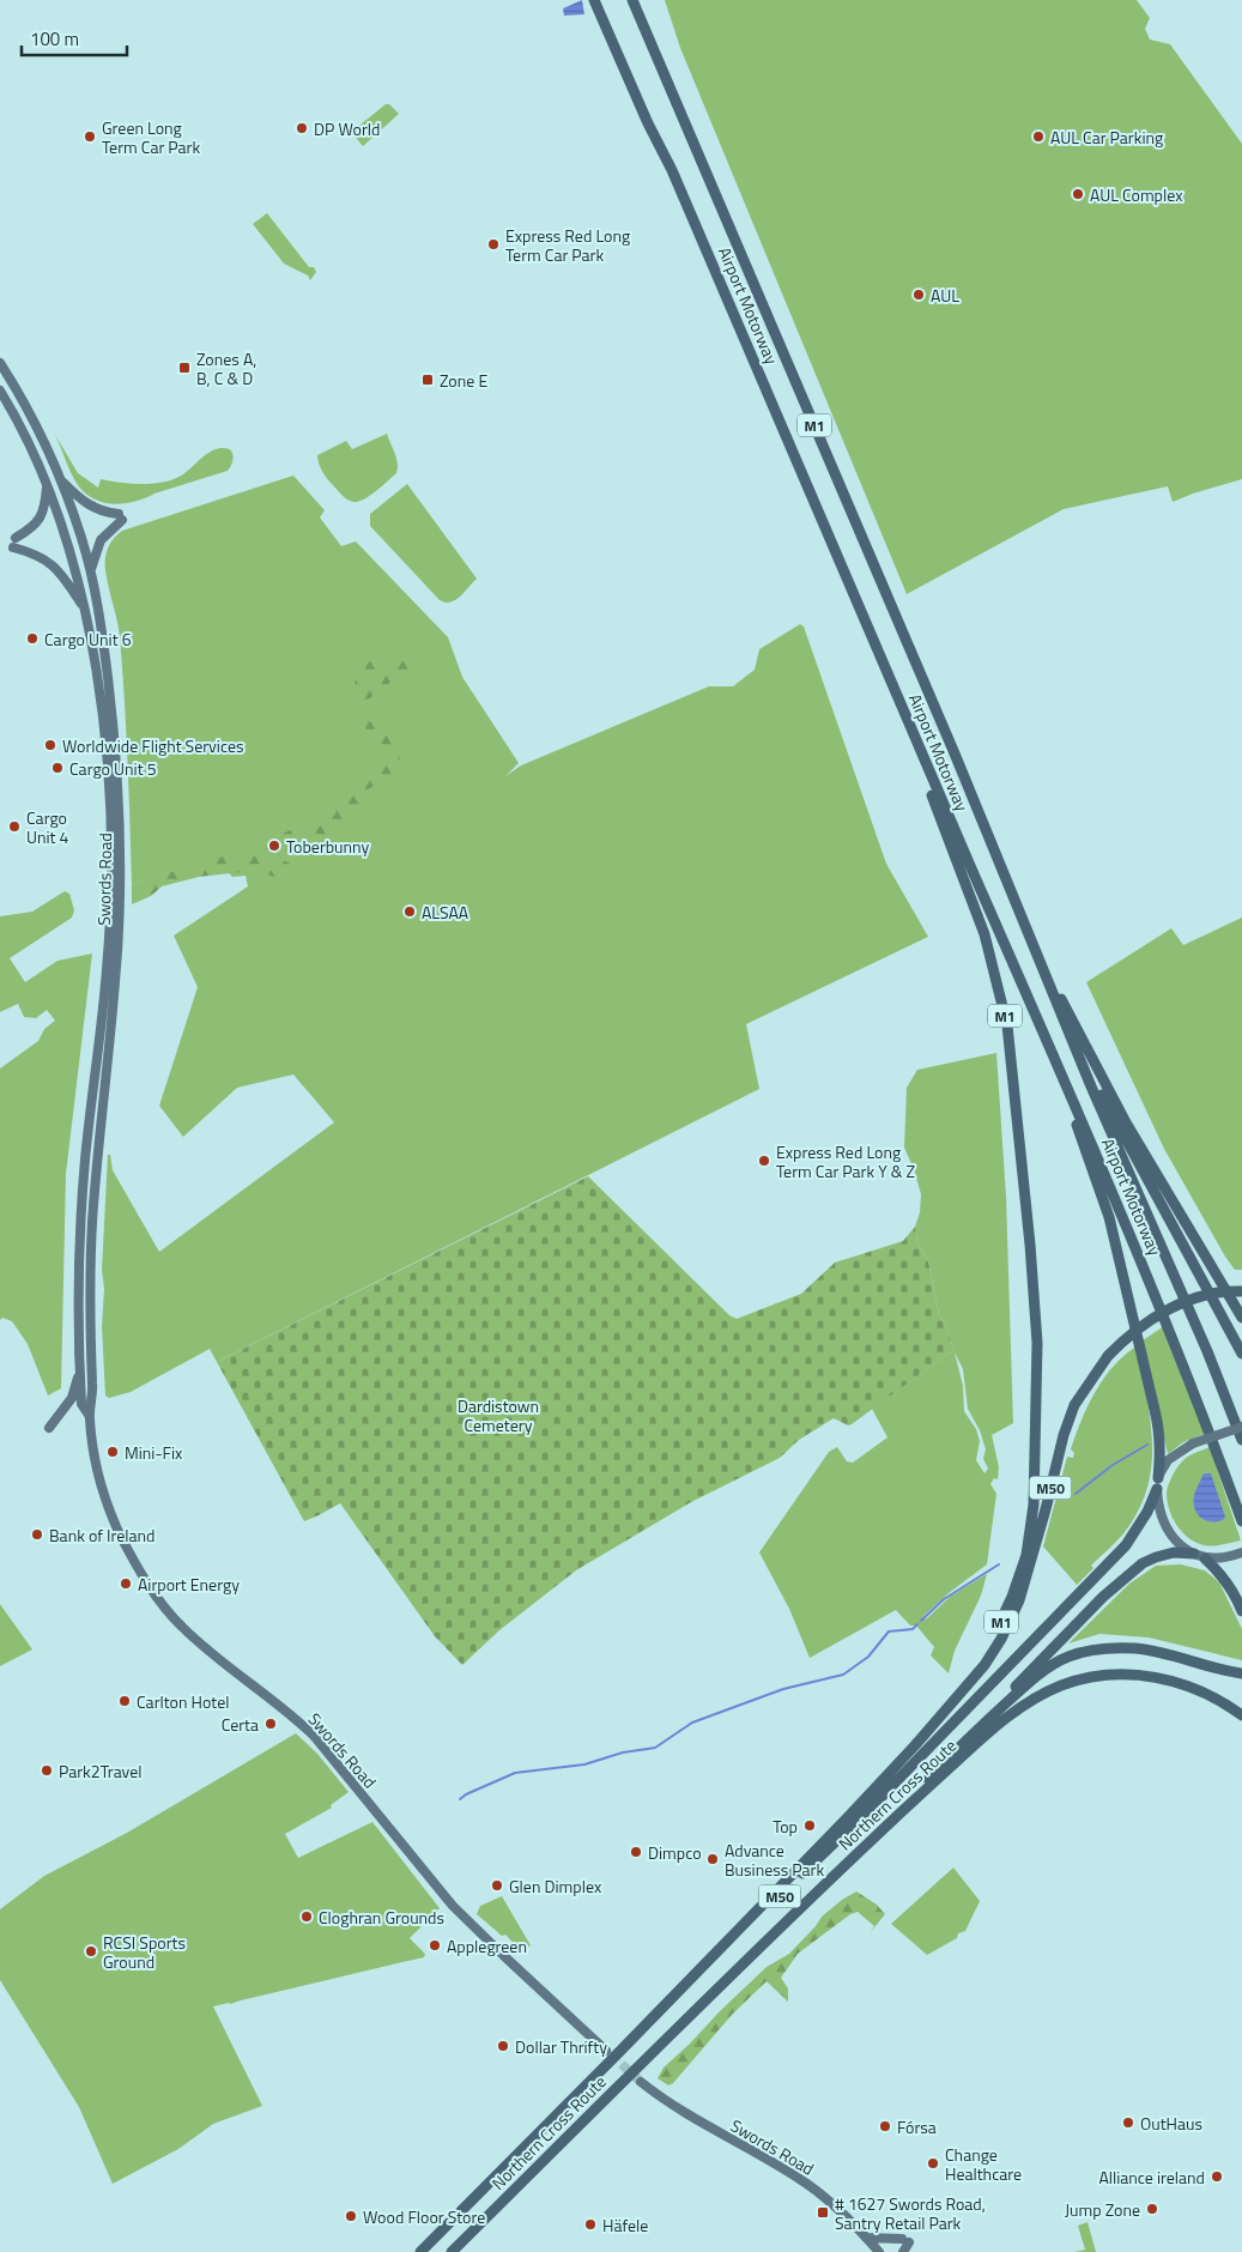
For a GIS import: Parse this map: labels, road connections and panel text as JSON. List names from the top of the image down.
{
  "streets": {
    "highway": [
      "Airport Motorway",
      "M1",
      "M50",
      "Northern Cross Route"
    ],
    "main road": ["Swords Road"]
  },
  "crossings": [
    ["Airport Motorway", "M1"],
    ["M1", "M50"],
    ["M50", "Northern Cross Route"]
  ],
  "parks": ["Dardistown Cemetery"],
  "places": {
    "other": [
      "DP World",
      "Green Long Term Car Park",
      "AUL Car Parking",
      "AUL Complex",
      "Express Red Long Term Car Park",
      "AUL",
      "Cargo Unit 6",
      "Worldwide Flight Services",
      "Cargo Unit 5",
      "Cargo Unit 4",
      "Toberbunny",
      "ALSAA",
      "Express Red Long Term Car Park Y & Z",
      "Mini-Fix",
      "Bank of Ireland",
      "Airport Energy",
      "Carlton Hotel",
      "Certa",
      "Park2Travel",
      "Top",
      "Dimpco",
      "Advance Business Park",
      "Glen Dimplex",
      "Cloghran Grounds",
      "Applegreen",
      "RCSI Sports Ground",
      "Dollar Thrifty",
      "OutHaus",
      "Fórsa",
      "Change Healthcare",
      "Alliance ireland",
      "Jump Zone",
      "Wood Floor Store",
      "Häfele"
    ],
    "transit": ["Zones A, B, C & D", "Zone E", "# 1627 Swords Road, Santry Retail Park"]
  },
  "scale_bar": "100 m"
}
